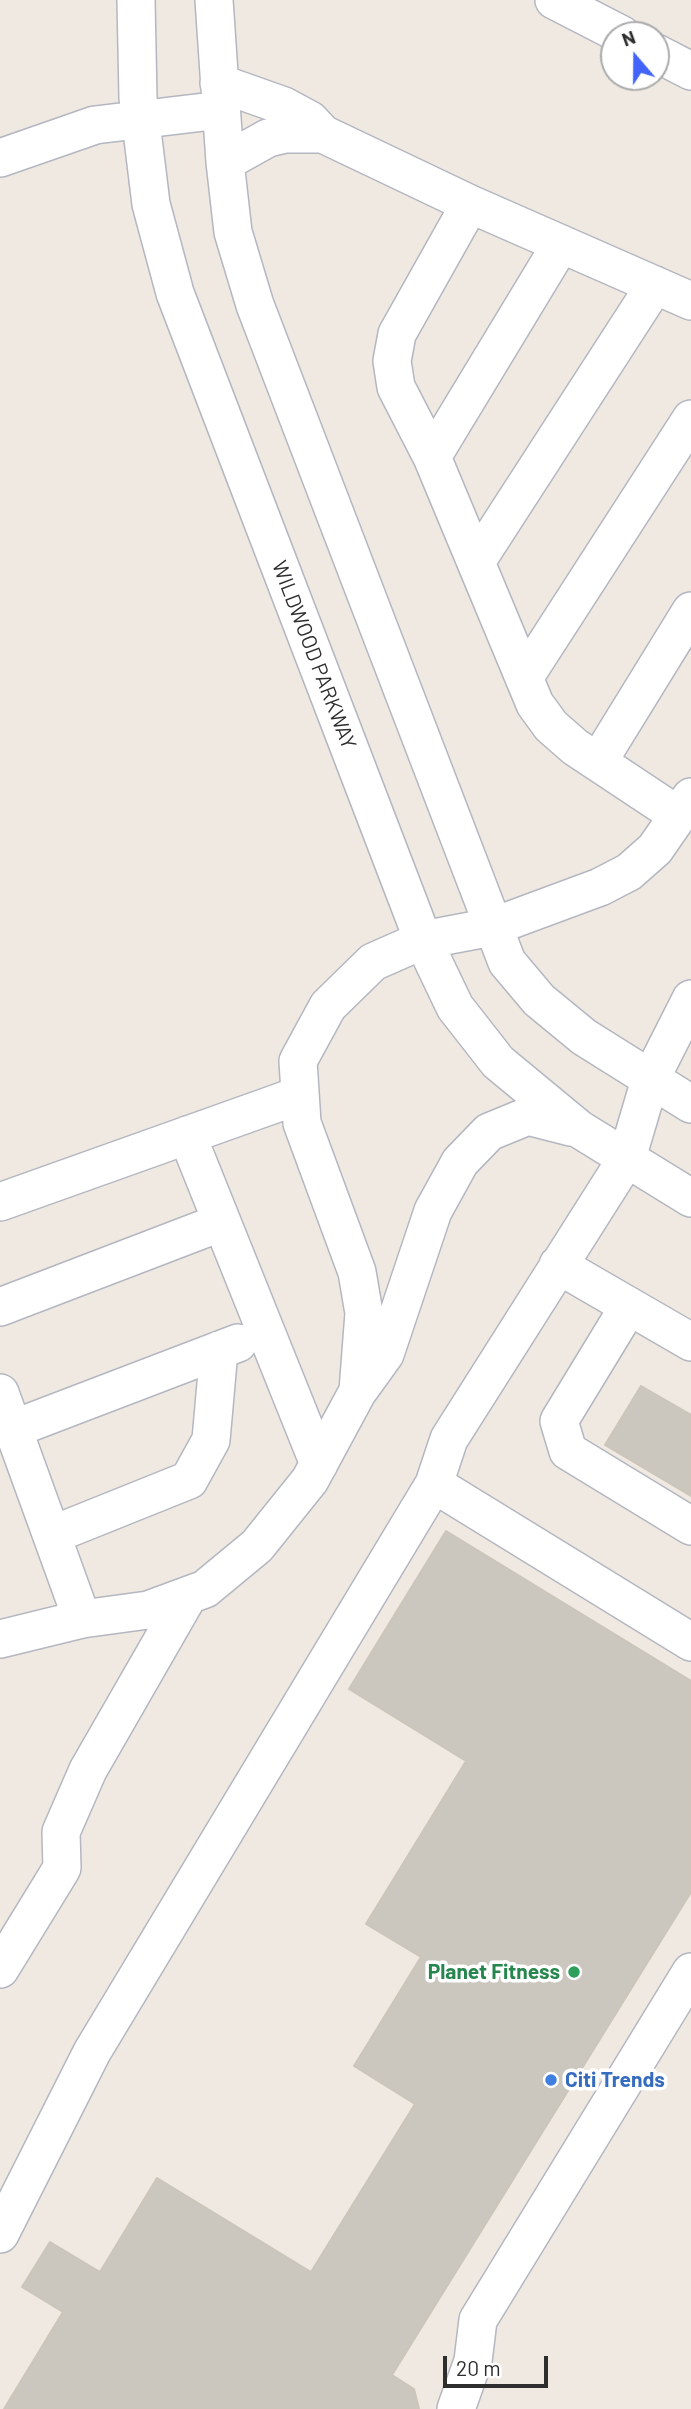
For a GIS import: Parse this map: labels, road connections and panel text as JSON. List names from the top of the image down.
{
  "streets": {
    "street": ["WILDWOOD PARKWAY"]
  },
  "places": ["Planet Fitness", "Citi Trends"],
  "scale_bar": "20 m",
  "north": "top"
}
